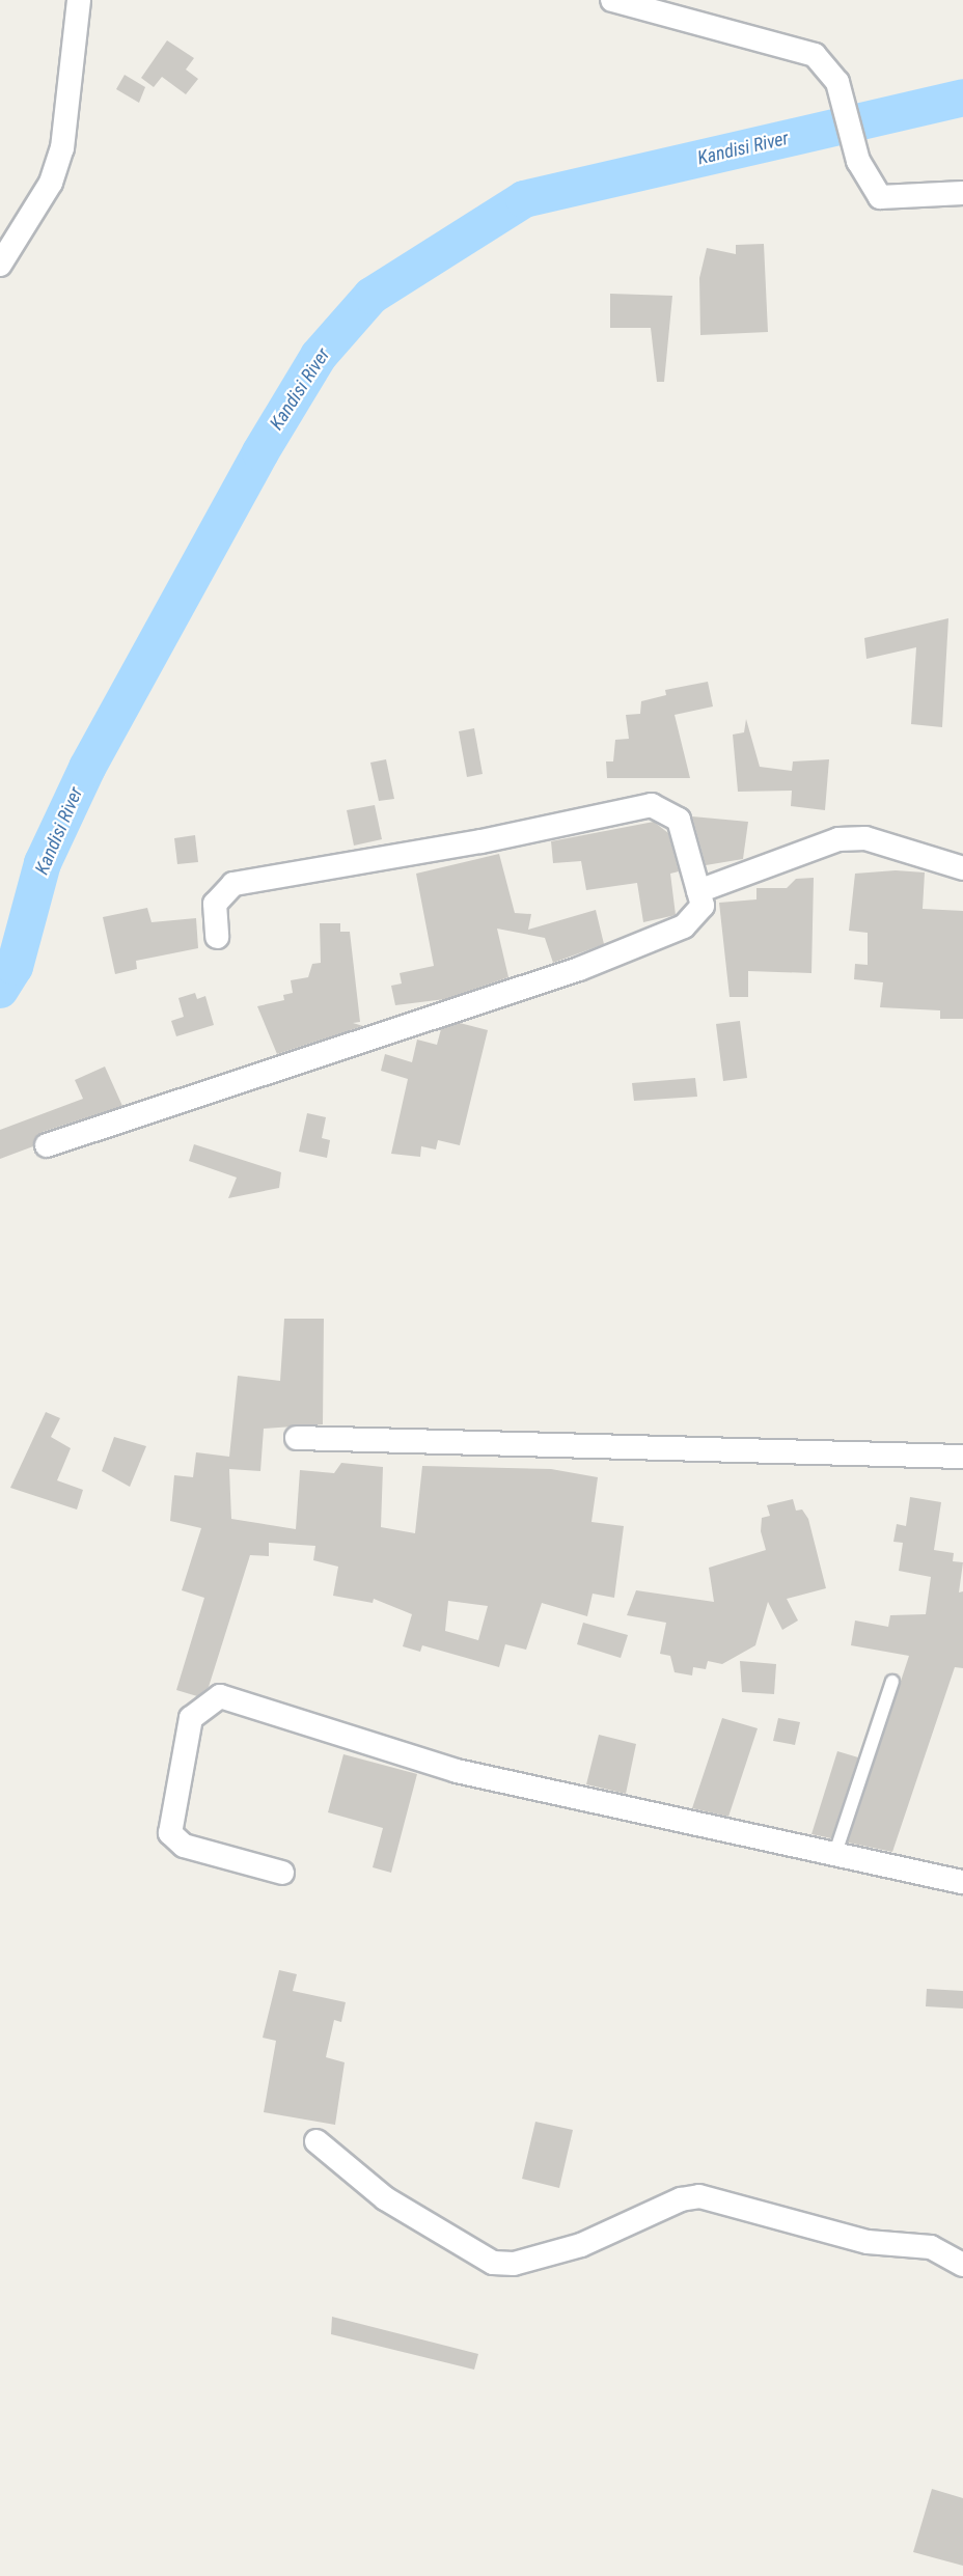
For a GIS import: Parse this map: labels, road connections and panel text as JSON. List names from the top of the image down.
{
  "water": ["Kandisi River"]
}
